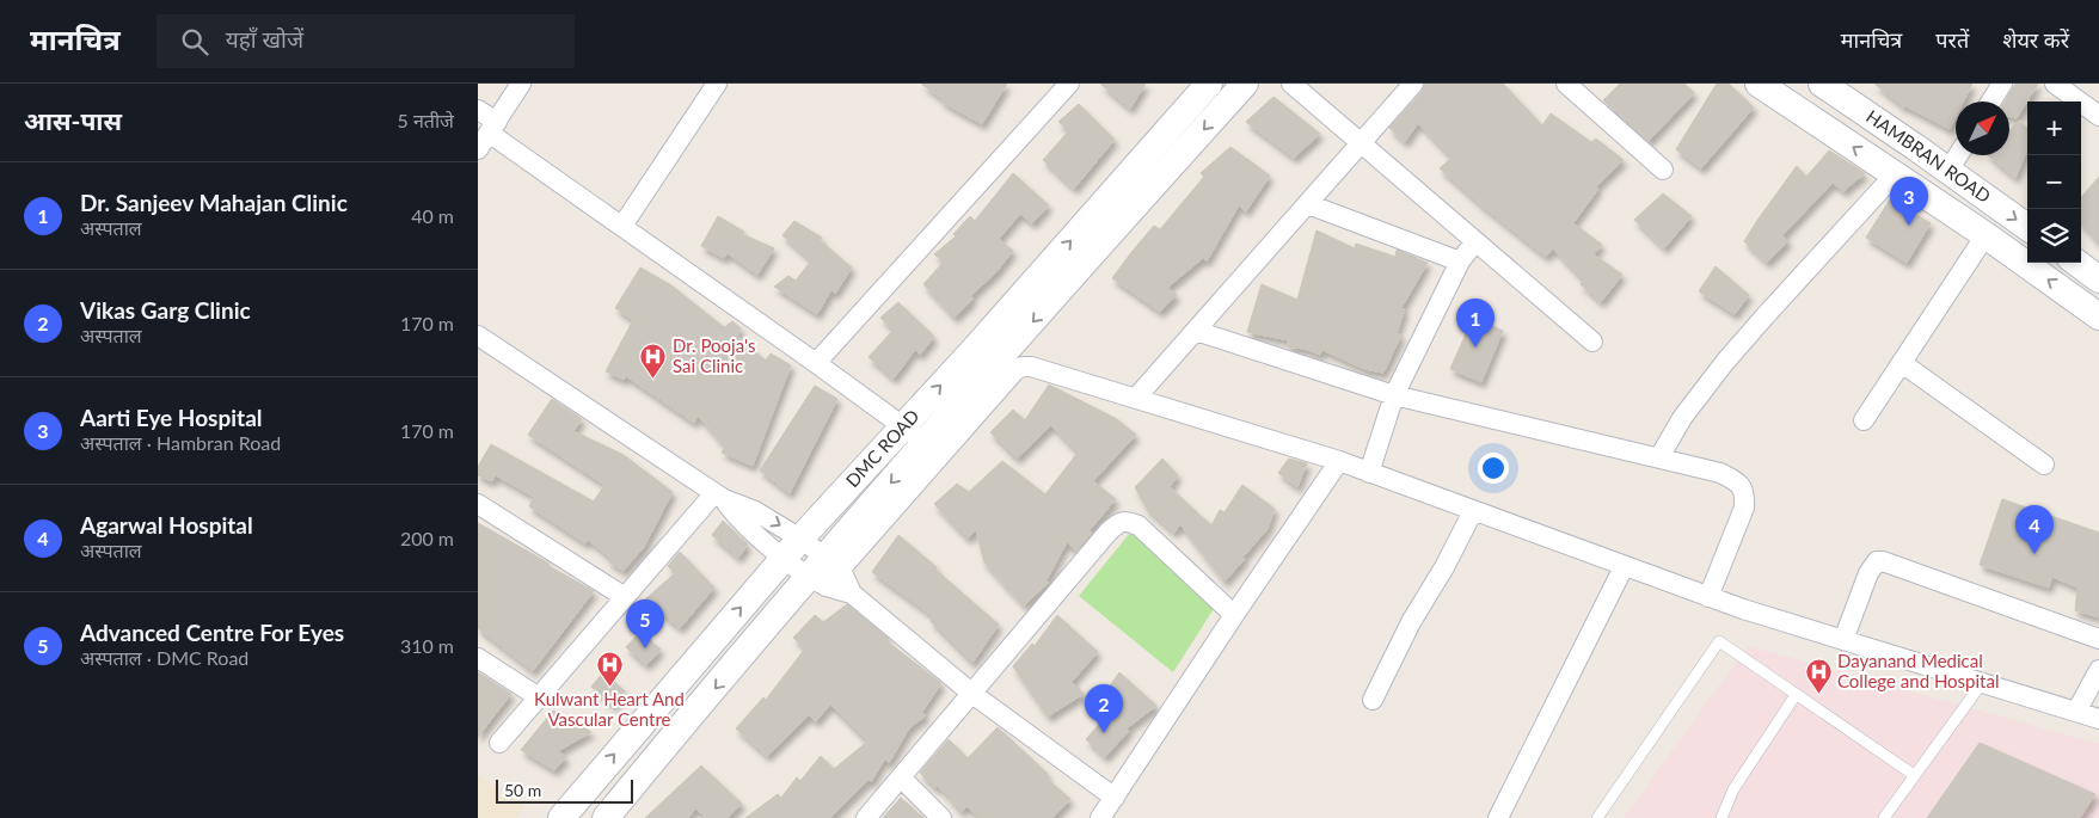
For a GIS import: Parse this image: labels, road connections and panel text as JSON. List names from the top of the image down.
{
  "streets": {
    "street": ["HAMBRAN ROAD", "DMC ROAD"]
  },
  "places": {
    "hospital": ["Dr. Pooja's Sai Clinic", "Kulwant Heart And Vascular Centre", "Dayanand Medical College and Hospital"]
  },
  "scale_bar": "50 m",
  "north": "top right",
  "page": {
    "header": "मानचित्र",
    "search": "यहाँ खोजें",
    "nav": ["मानचित्र", "परतें", "शेयर करें"],
    "heading": ["आस-पास", "5 नतीजे"],
    "map_buttons": ["+", "−"],
    "list": [
      {
        "mark": "1",
        "name": "Dr. Sanjeev Mahajan Clinic",
        "note": "अस्पताल",
        "value": "40 m"
      },
      {
        "mark": "2",
        "name": "Vikas Garg Clinic",
        "note": "अस्पताल",
        "value": "170 m"
      },
      {
        "mark": "3",
        "name": "Aarti Eye Hospital",
        "note": "अस्पताल · Hambran Road",
        "value": "170 m"
      },
      {
        "mark": "4",
        "name": "Agarwal Hospital",
        "note": "अस्पताल",
        "value": "200 m"
      },
      {
        "mark": "5",
        "name": "Advanced Centre For Eyes",
        "note": "अस्पताल · DMC Road",
        "value": "310 m"
      }
    ],
    "pins": [
      "3",
      "1",
      "4",
      "5",
      "2"
    ],
    "scale": "50 m"
  }
}
